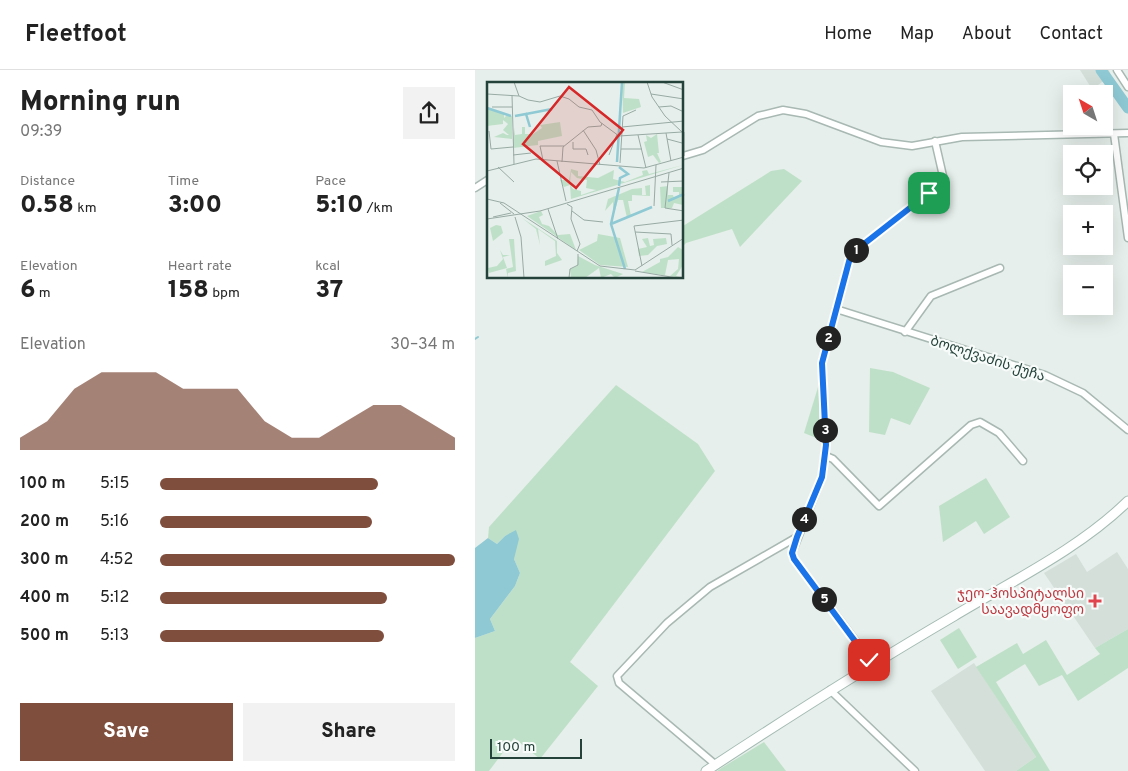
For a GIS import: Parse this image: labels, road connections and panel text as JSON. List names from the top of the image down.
{
  "streets": {
    "street": ["ბოლქვაძის ქუჩა"]
  },
  "places": {
    "health": ["ჯეო-ჰოსპიტალსი საავადმყოფო"]
  },
  "scale_bar": "100 m",
  "north": "top left",
  "page": {
    "header": "Fleetfoot",
    "nav": [
      "Home",
      "Map",
      "About",
      "Contact"
    ],
    "heading": ["Morning run", "09:39"],
    "map_buttons": ["+", "−"],
    "stats": [
      ["Distance", "0.58 km"],
      ["Time", "3:00"],
      ["Pace", "5:10 /km"],
      ["Elevation", "6 m"],
      ["Heart rate", "158 bpm"],
      ["kcal", "37"]
    ],
    "pins": [
      "1",
      "2",
      "3",
      "4",
      "5"
    ],
    "chart": ["Elevation", "30–34 m"],
    "list": [
      {
        "name": "100 m",
        "note": "5:15"
      },
      {
        "name": "200 m",
        "note": "5:16"
      },
      {
        "name": "300 m",
        "note": "4:52"
      },
      {
        "name": "400 m",
        "note": "5:12"
      },
      {
        "name": "500 m",
        "note": "5:13"
      }
    ],
    "buttons": ["Save", "Share"],
    "scale": "100 m"
  }
}
